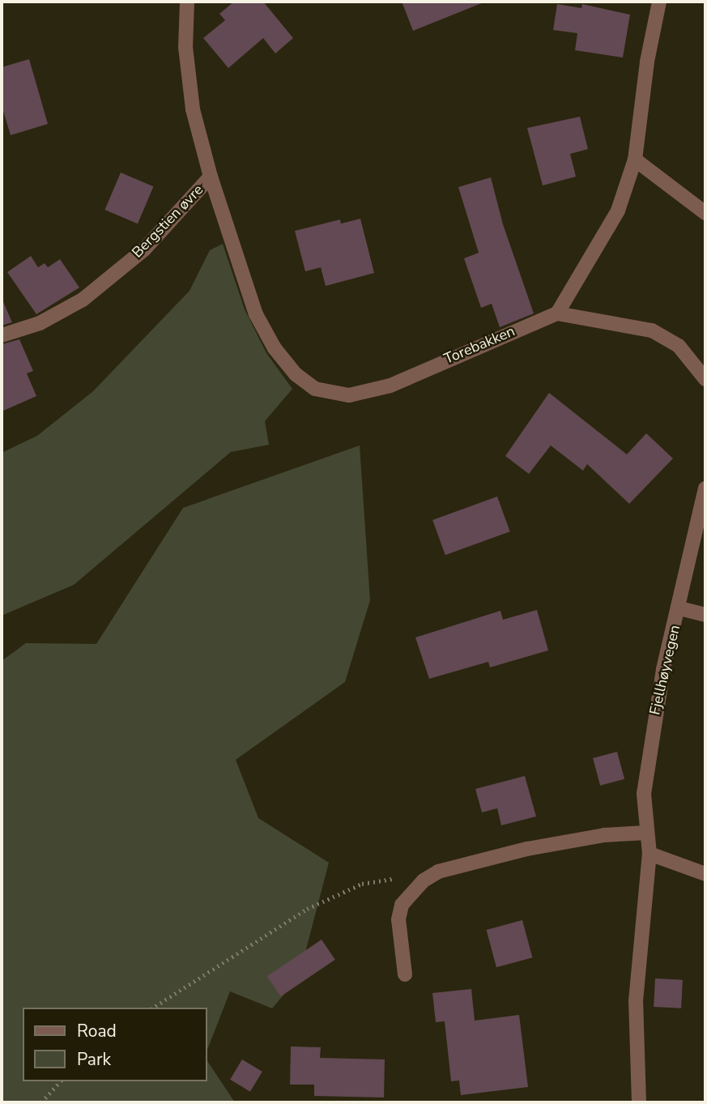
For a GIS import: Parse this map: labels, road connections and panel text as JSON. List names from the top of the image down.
{
  "streets": {
    "street": ["Bergstien øvre", "Torebakken", "Fjellhøyvegen"]
  },
  "crossings": [
    ["Bergstien øvre", "Torebakken"]
  ],
  "legend": ["Road", "Park"]
}
